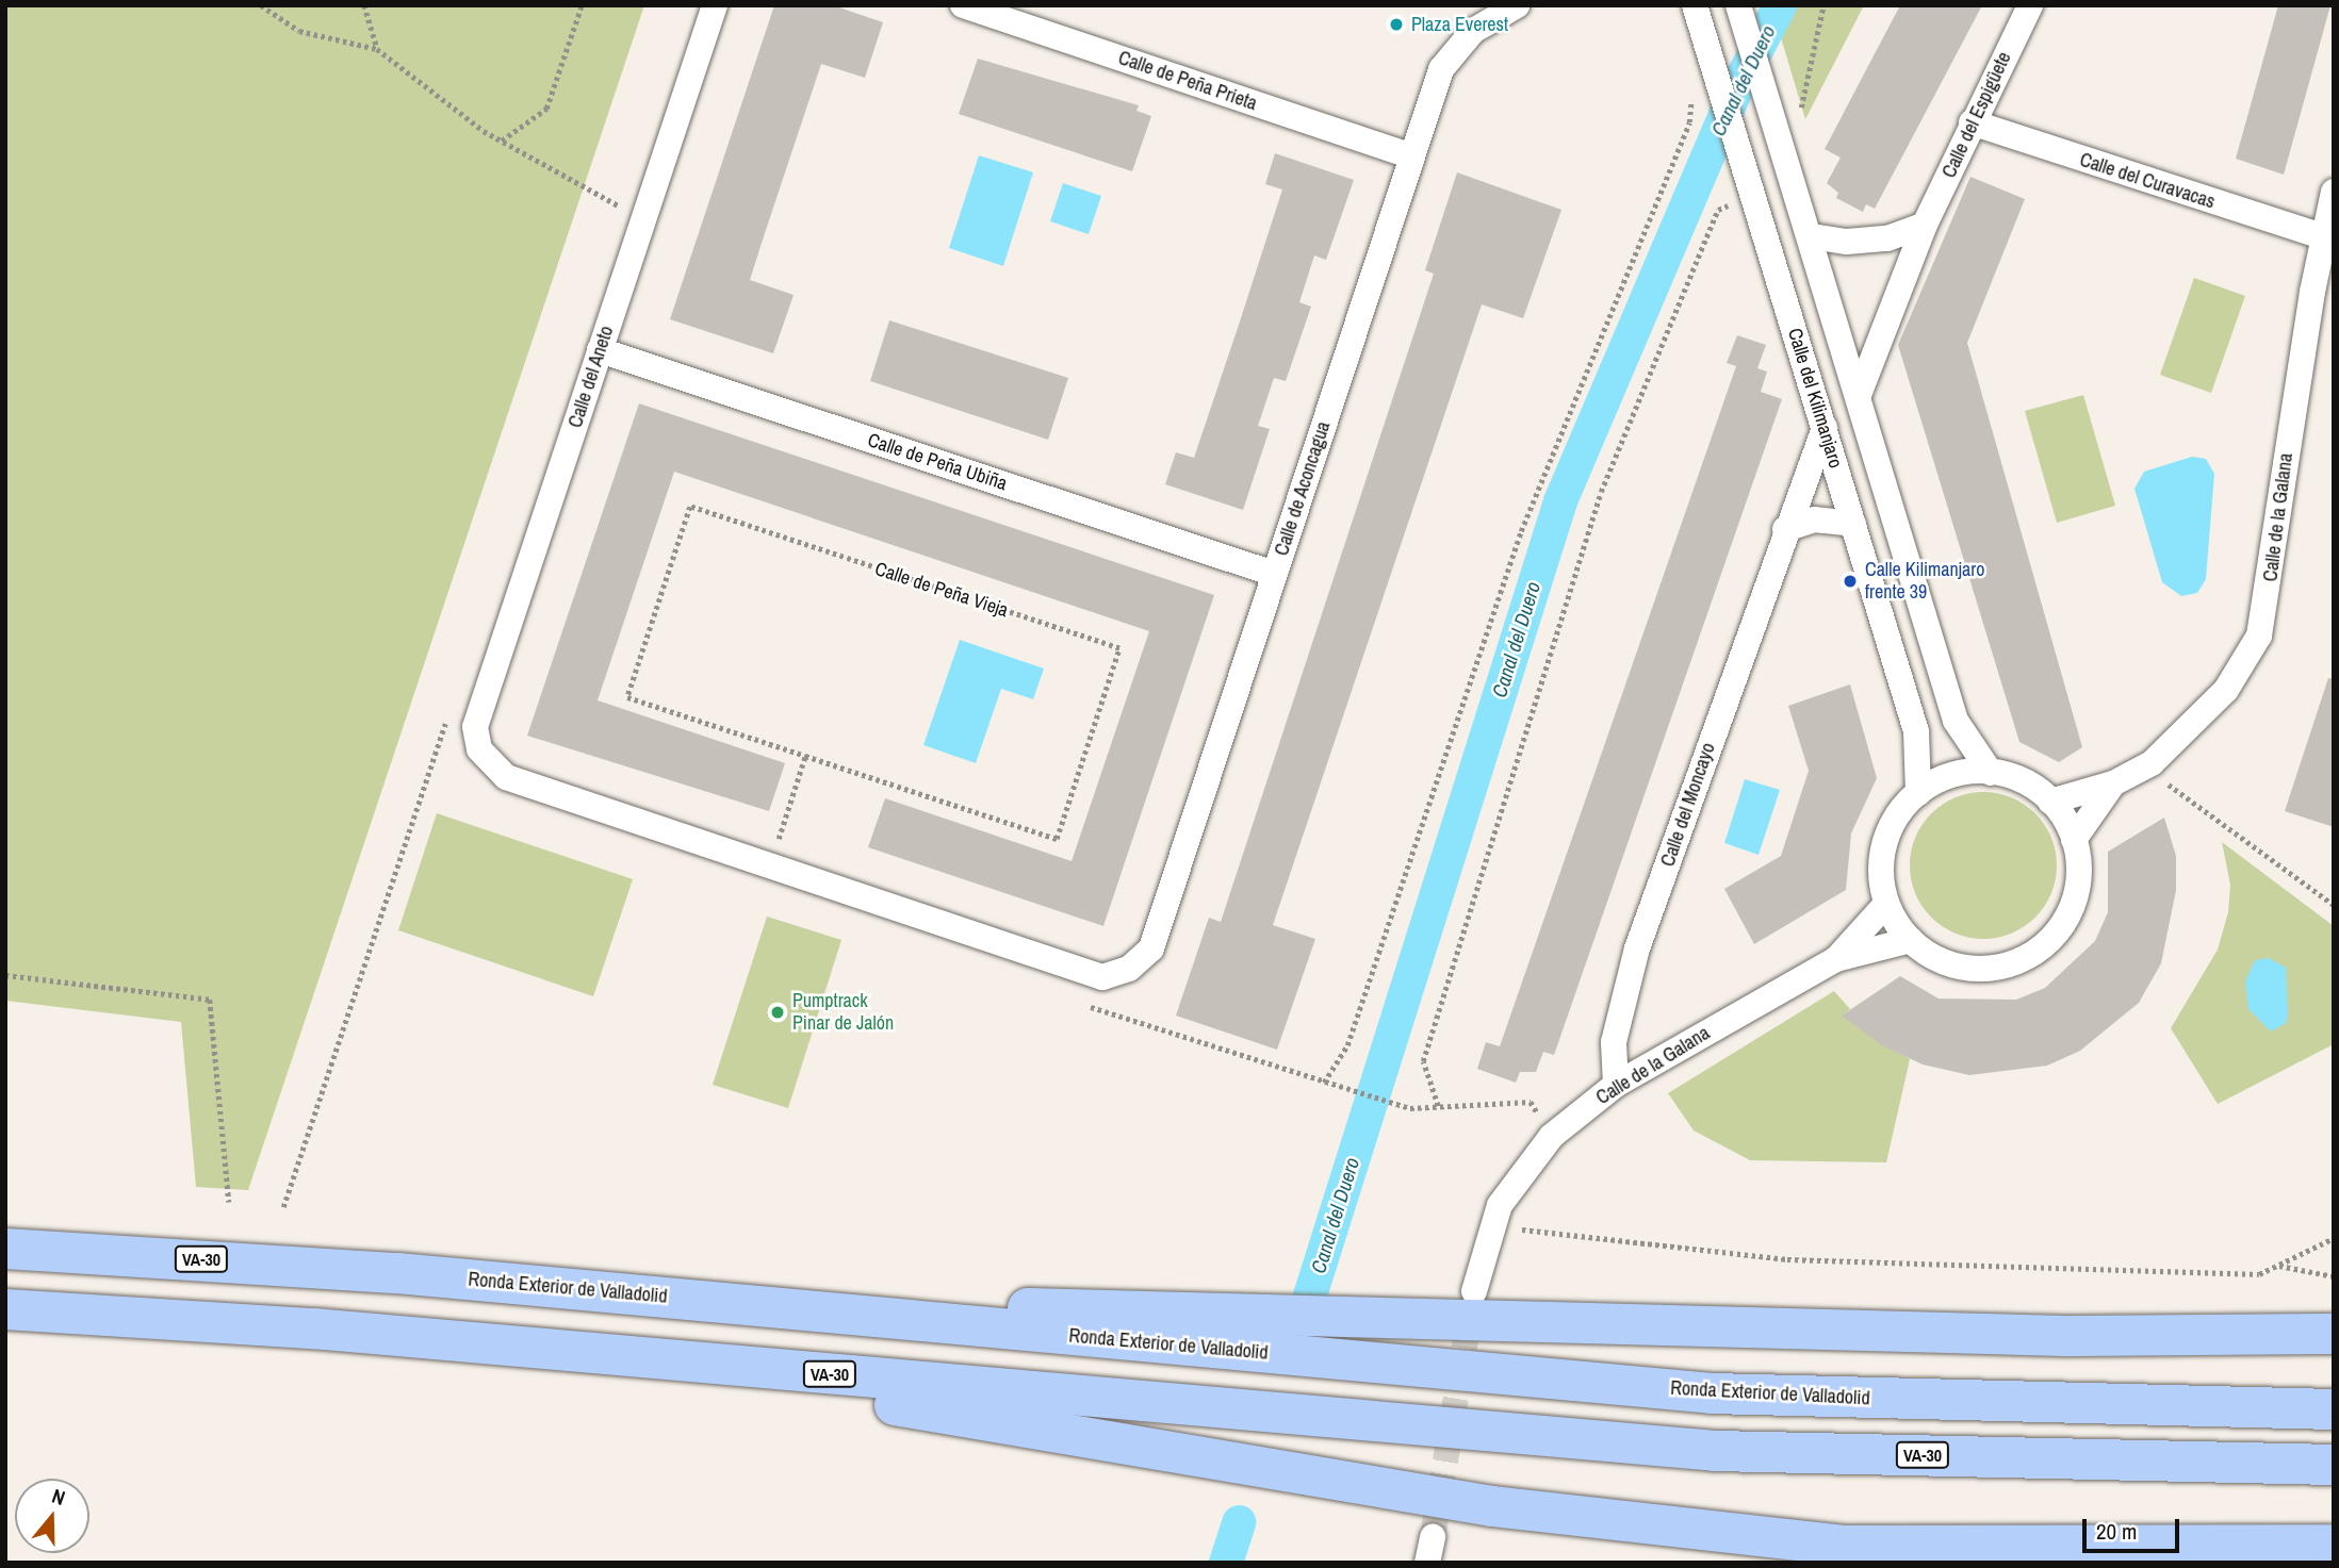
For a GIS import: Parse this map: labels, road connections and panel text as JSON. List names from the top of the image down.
{
  "streets": {
    "highway": ["VA-30", "Ronda Exterior de Valladolid"],
    "street": [
      "Calle de Peña Prieta",
      "Calle del Espigüete",
      "Calle del Curavacas",
      "Calle del Aneto",
      "Calle del Kilimanjaro",
      "Calle de Peña Ubiña",
      "Calle de Aconcagua",
      "Calle de la Galana",
      "Calle del Moncayo"
    ],
    "path": ["Calle de Peña Vieja"]
  },
  "crossings": [
    ["Calle de Peña Prieta", "Calle de Aconcagua"],
    ["Calle del Espigüete", "Calle del Curavacas"],
    ["Calle del Curavacas", "Calle de la Galana"],
    ["Calle del Aneto", "Calle de Peña Ubiña"],
    ["Calle del Kilimanjaro", "Calle de la Galana"],
    ["Calle del Kilimanjaro", "Calle del Moncayo"],
    ["Calle de Peña Ubiña", "Calle de Aconcagua"],
    ["Calle de la Galana", "Calle del Moncayo"]
  ],
  "water": ["Canal del Duero"],
  "places": ["Plaza Everest", "Calle Kilimanjaro frente 39", "Pumptrack Pinar de Jalón"],
  "scale_bar": "20 m",
  "north": "top"
}
